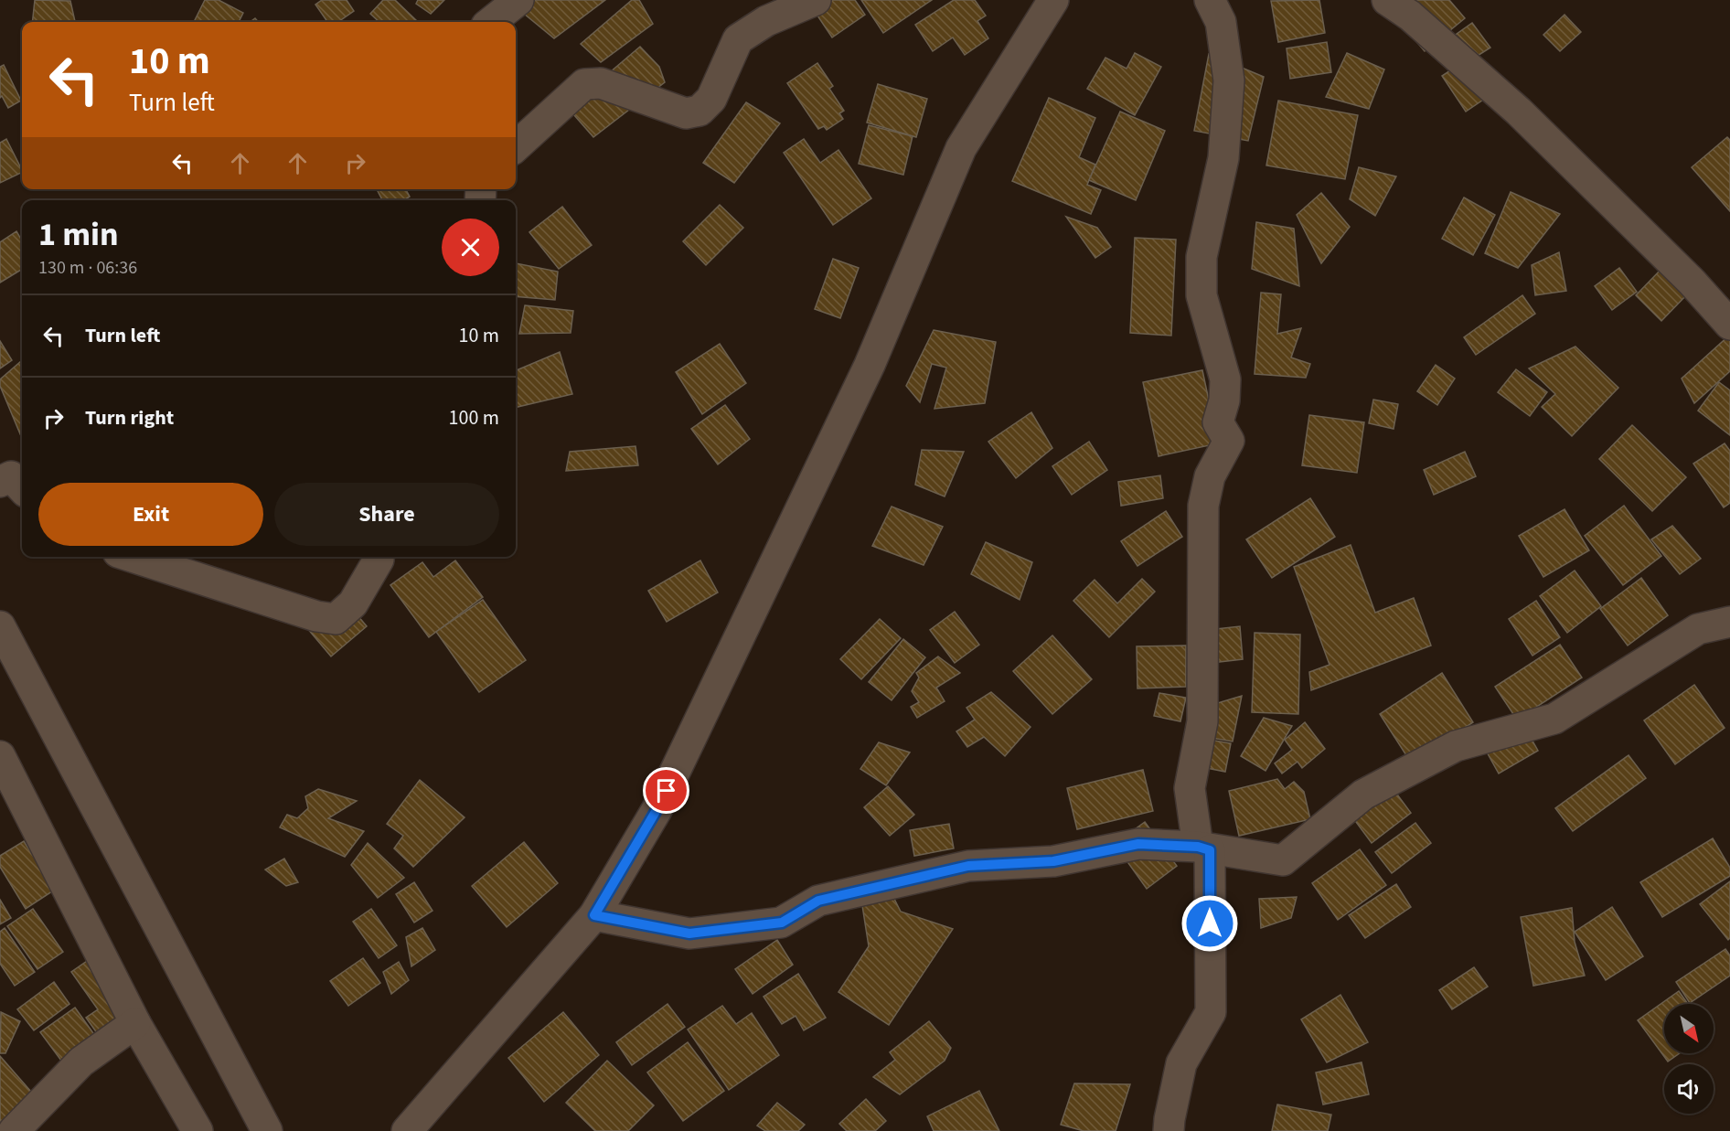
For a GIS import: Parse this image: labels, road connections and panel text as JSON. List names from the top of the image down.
{
  "north": "bottom right",
  "page": {
    "turn": ["10 m", "Turn left"],
    "heading": ["1 min", "130 m · 06:36"],
    "list": [
      {
        "name": "Turn left",
        "value": "10 m"
      },
      {
        "name": "Turn right",
        "value": "100 m"
      }
    ],
    "buttons": ["Exit", "Share"]
  }
}
